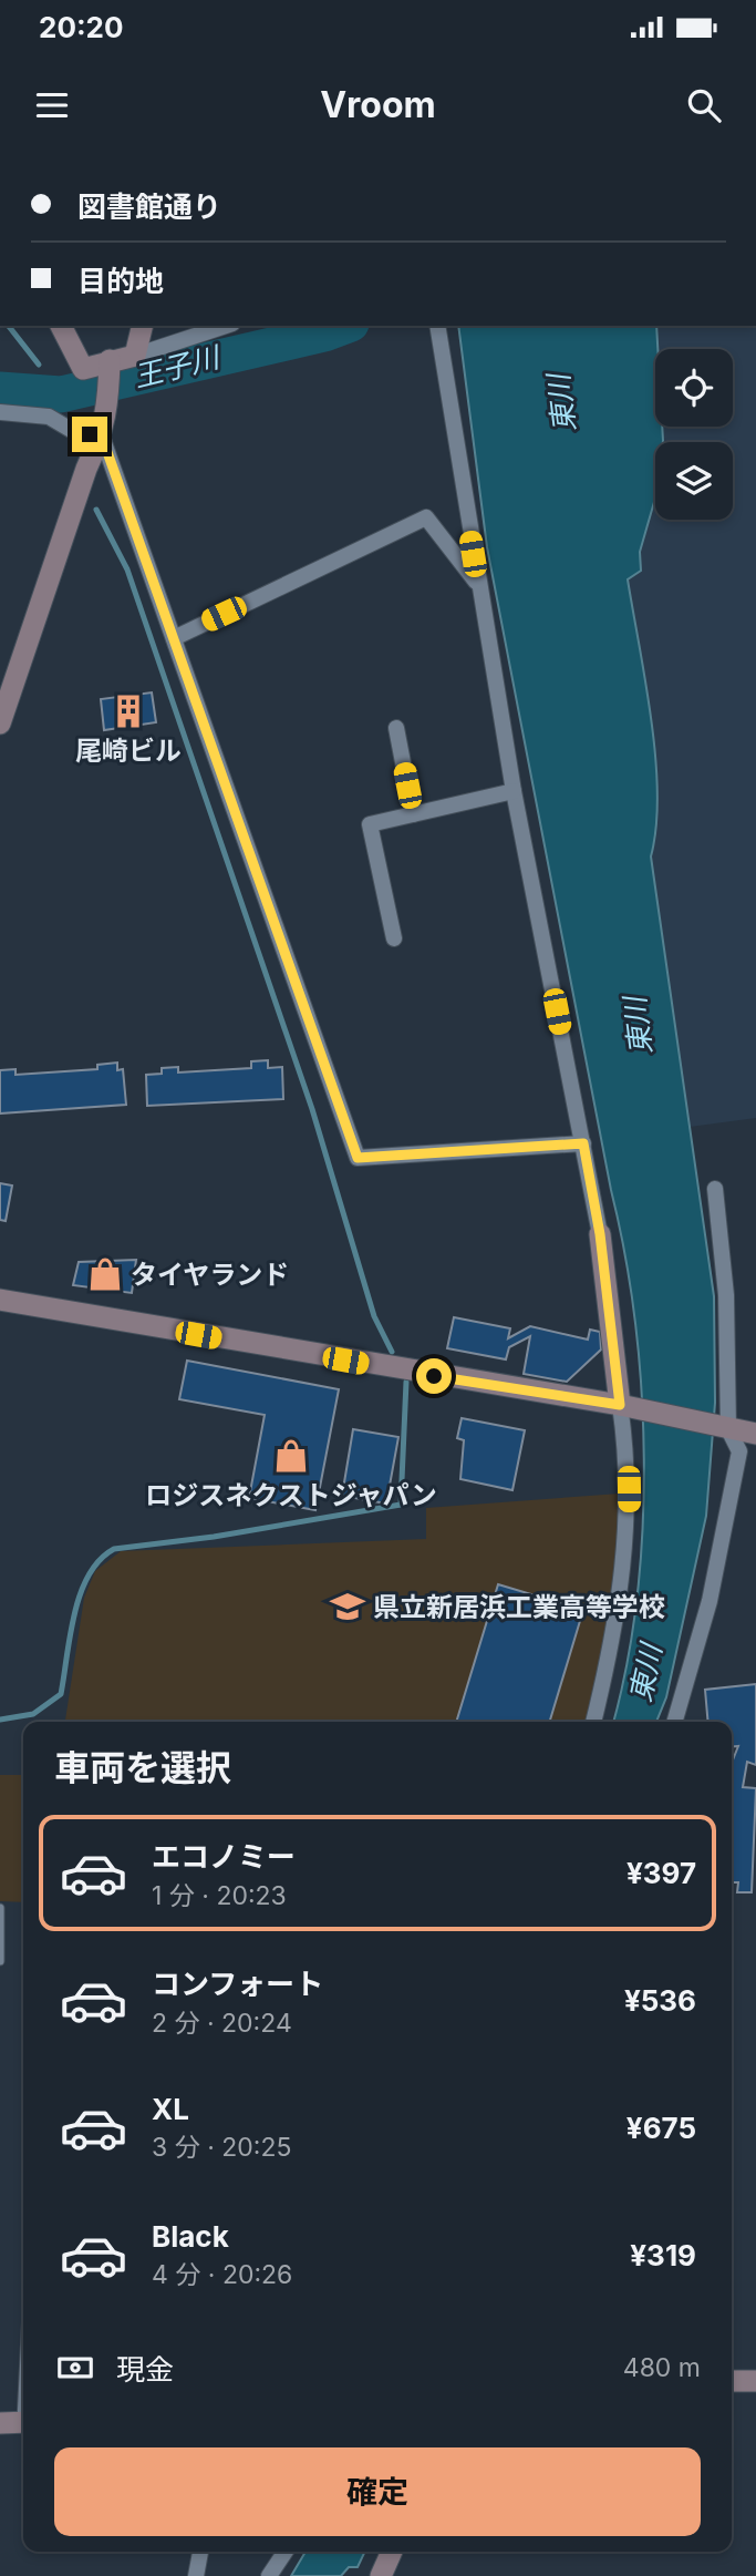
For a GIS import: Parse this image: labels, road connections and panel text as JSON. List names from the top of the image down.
{
  "water": ["王子川", "東川"],
  "places": {
    "building": ["尾崎ビル"],
    "shop": ["タイヤランド", "ロジスネクストジャパン"],
    "school or university": ["県立新居浜工業高等学校"]
  },
  "page": {
    "status": "20:20",
    "header": "Vroom",
    "banner": ["図書館通り", "目的地"],
    "heading": "車両を選択",
    "list": [
      {
        "name": "エコノミー",
        "note": "1 分 · 20:23",
        "value": "¥397"
      },
      {
        "name": "コンフォート",
        "note": "2 分 · 20:24",
        "value": "¥536"
      },
      {
        "name": "XL",
        "note": "3 分 · 20:25",
        "value": "¥675"
      },
      {
        "name": "Black",
        "note": "4 分 · 20:26",
        "value": "¥319"
      }
    ],
    "pay": ["現金", "480 m"],
    "buttons": "確定"
  }
}
